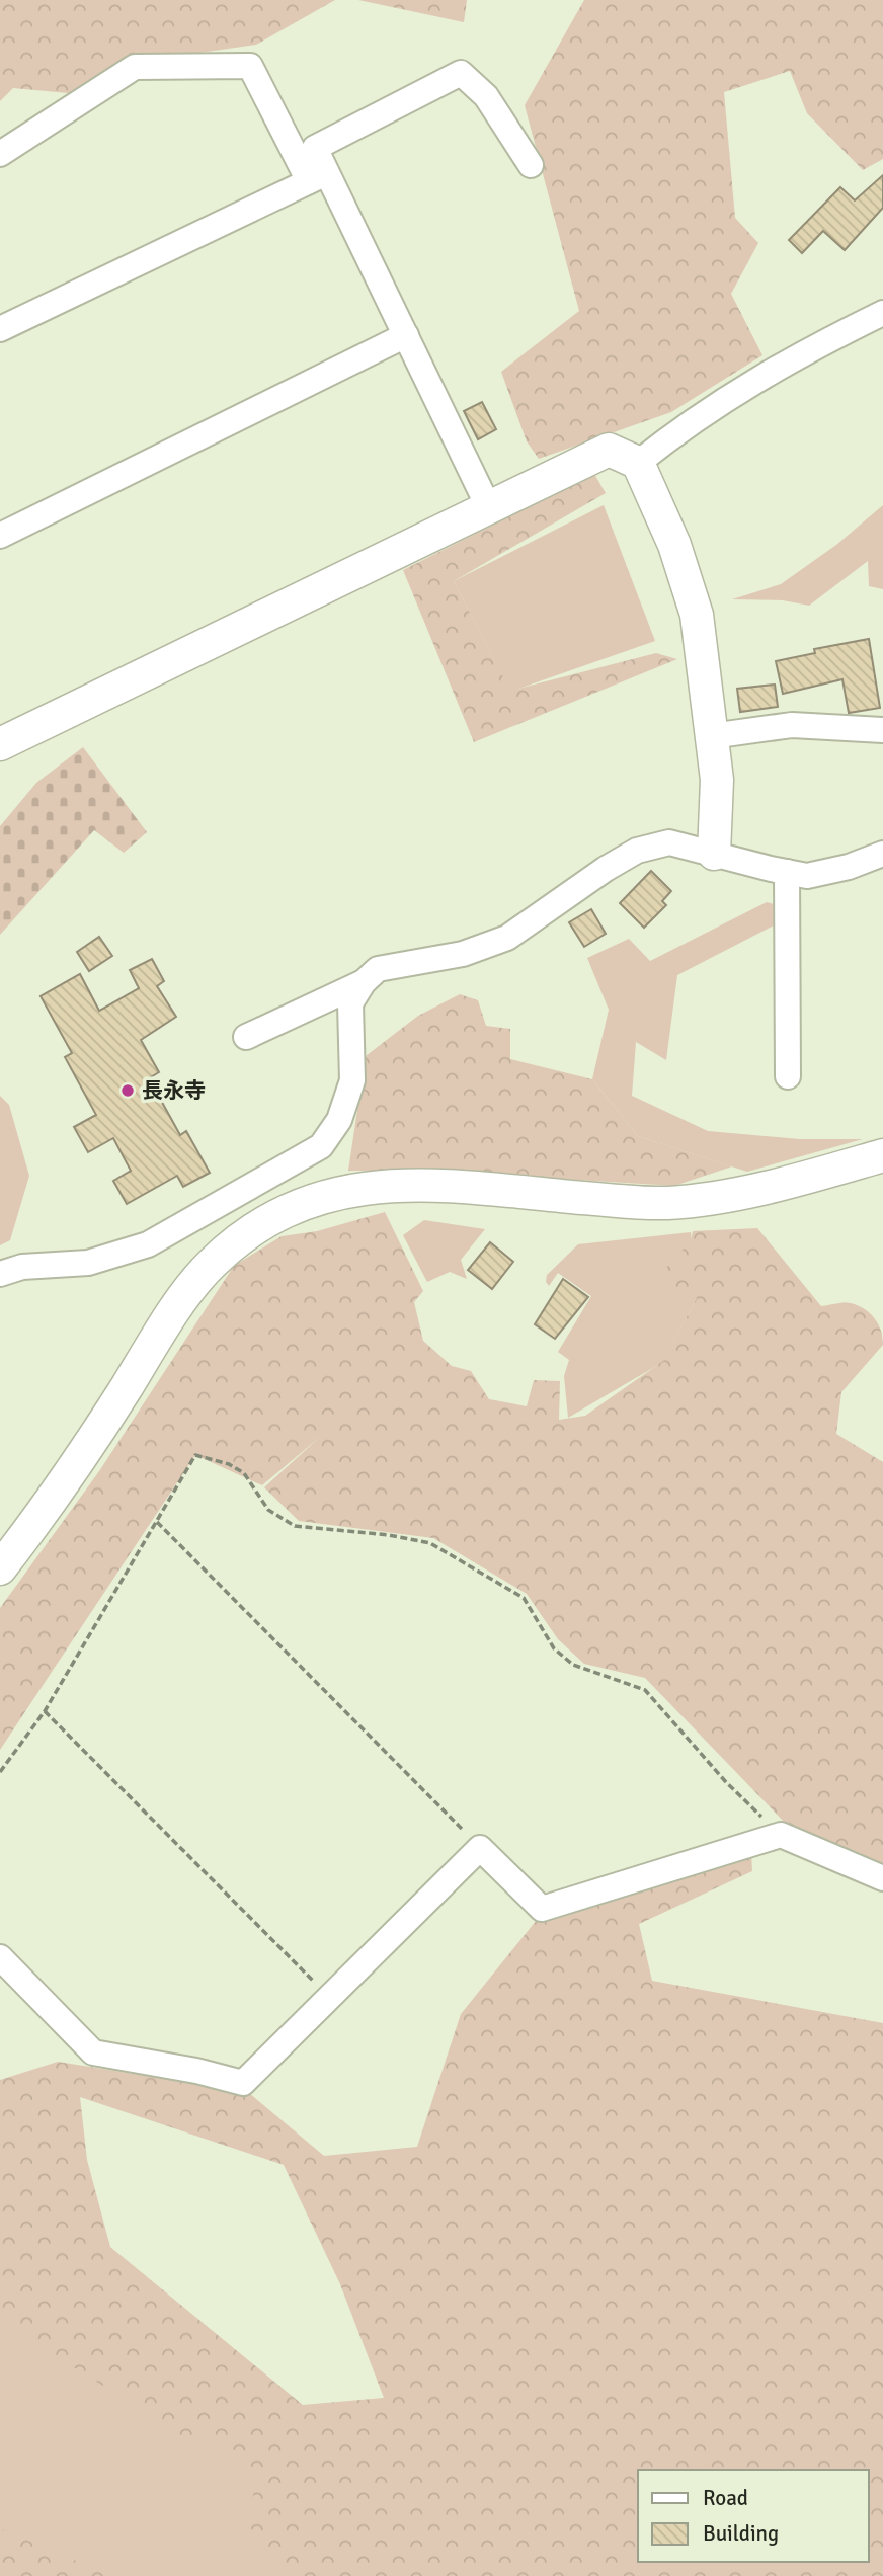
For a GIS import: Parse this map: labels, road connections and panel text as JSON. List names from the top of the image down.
{
  "places": ["長永寺"],
  "legend": ["Road", "Building"]
}
